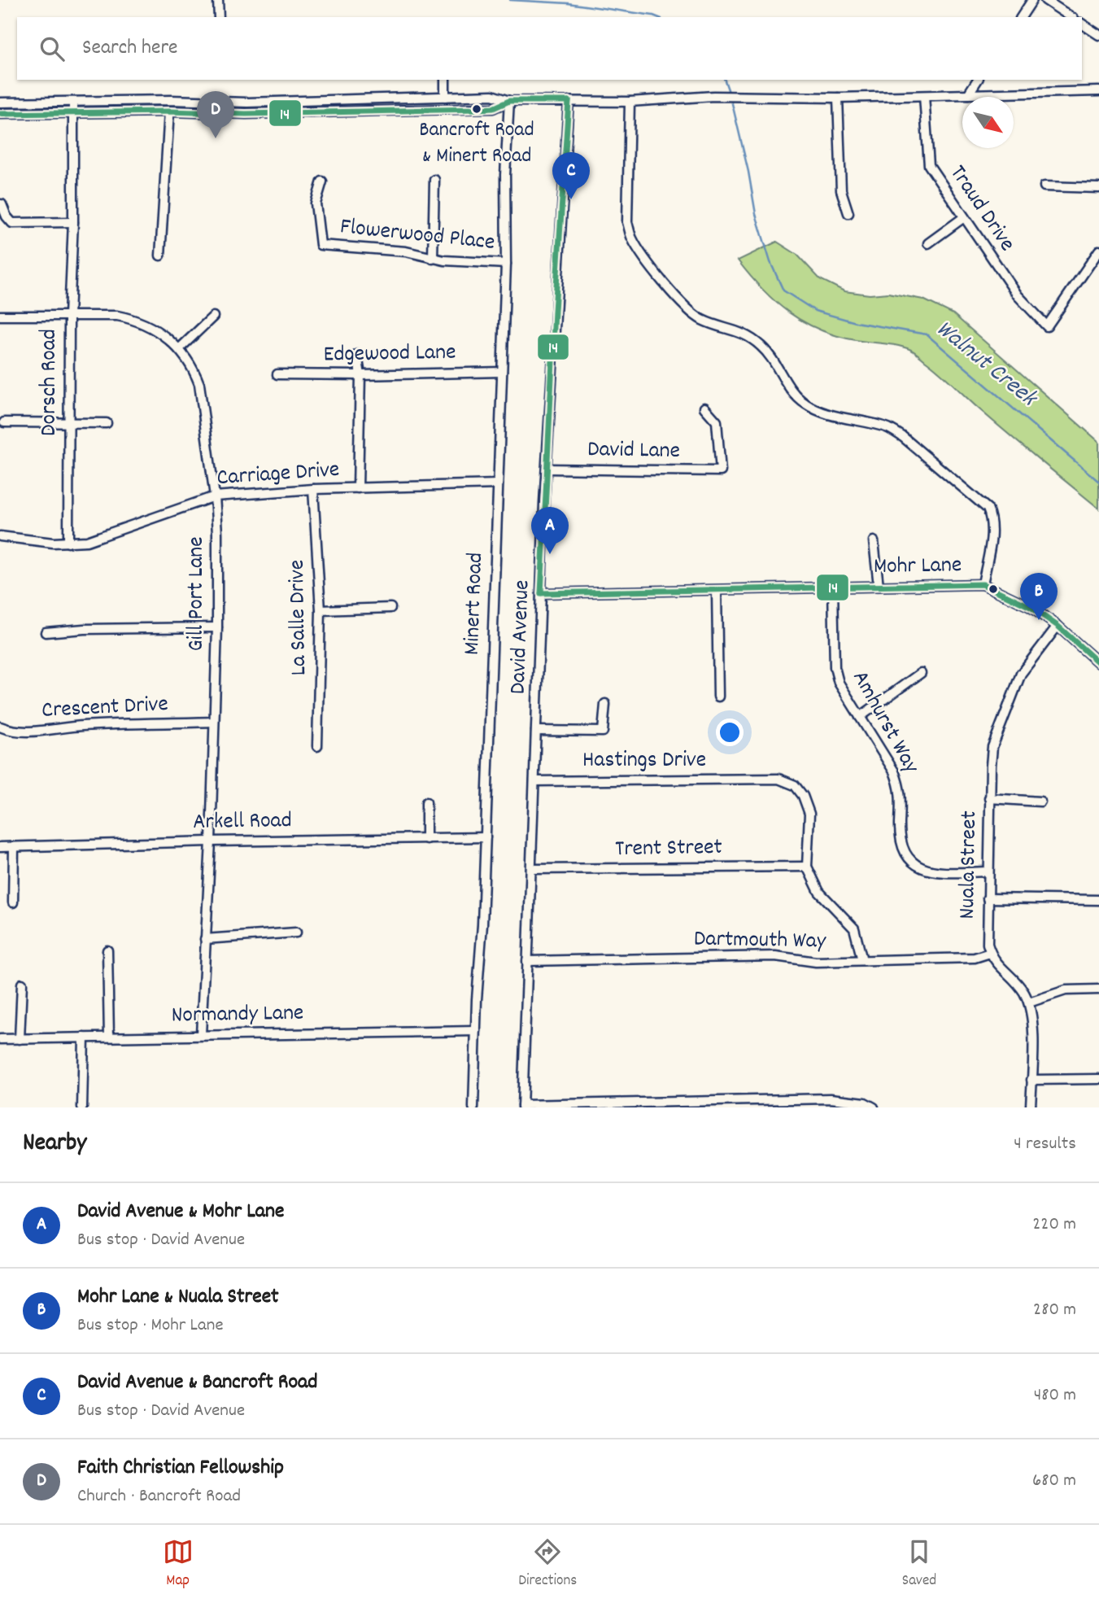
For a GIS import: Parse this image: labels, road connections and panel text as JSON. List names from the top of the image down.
{
  "streets": {
    "street": [
      "Traud Drive",
      "Flowerwood Place",
      "Edgewood Lane",
      "Dorsch Road",
      "David Lane",
      "Carriage Drive",
      "Mohr Lane",
      "Gill Port Lane",
      "Minert Road",
      "La Salle Drive",
      "David Avenue",
      "Crescent Drive",
      "Amhurst Way",
      "Hastings Drive",
      "Arkell Road",
      "Trent Street",
      "Nuala Street",
      "Dartmouth Way",
      "Normandy Lane"
    ]
  },
  "crossings": [
    ["Flowerwood Place", "Minert Road"],
    ["Edgewood Lane", "Minert Road"],
    ["Dorsch Road", "Carriage Drive"],
    ["Dorsch Road", "Gill Port Lane"],
    ["David Lane", "David Avenue"],
    ["Carriage Drive", "Gill Port Lane"],
    ["Carriage Drive", "Minert Road"],
    ["Carriage Drive", "La Salle Drive"],
    ["Mohr Lane", "David Avenue"],
    ["Mohr Lane", "Amhurst Way"],
    ["Mohr Lane", "Nuala Street"],
    ["Gill Port Lane", "Crescent Drive"],
    ["Gill Port Lane", "Arkell Road"],
    ["Gill Port Lane", "Normandy Lane"],
    ["Minert Road", "Arkell Road"],
    ["Minert Road", "Normandy Lane"],
    ["David Avenue", "Hastings Drive"],
    ["David Avenue", "Trent Street"],
    ["David Avenue", "Dartmouth Way"],
    ["Amhurst Way", "Nuala Street"],
    ["Hastings Drive", "Trent Street"],
    ["Hastings Drive", "Dartmouth Way"],
    ["Nuala Street", "Dartmouth Way"]
  ],
  "water": ["Walnut Creek"],
  "places": ["Bancroft Road & Minert Road"],
  "lines": ["transit line 14"],
  "north": "bottom right",
  "page": {
    "search": "Search here",
    "pins": [
      "D",
      "C",
      "A",
      "B"
    ],
    "heading": ["Nearby", "4 results"],
    "list": [
      {
        "mark": "A",
        "name": "David Avenue & Mohr Lane",
        "note": "Bus stop · David Avenue",
        "value": "220 m"
      },
      {
        "mark": "B",
        "name": "Mohr Lane & Nuala Street",
        "note": "Bus stop · Mohr Lane",
        "value": "280 m"
      },
      {
        "mark": "C",
        "name": "David Avenue & Bancroft Road",
        "note": "Bus stop · David Avenue",
        "value": "480 m"
      },
      {
        "mark": "D",
        "name": "Faith Christian Fellowship",
        "note": "Church · Bancroft Road",
        "value": "680 m"
      }
    ],
    "nav": ["Map", "Directions", "Saved"]
  }
}
